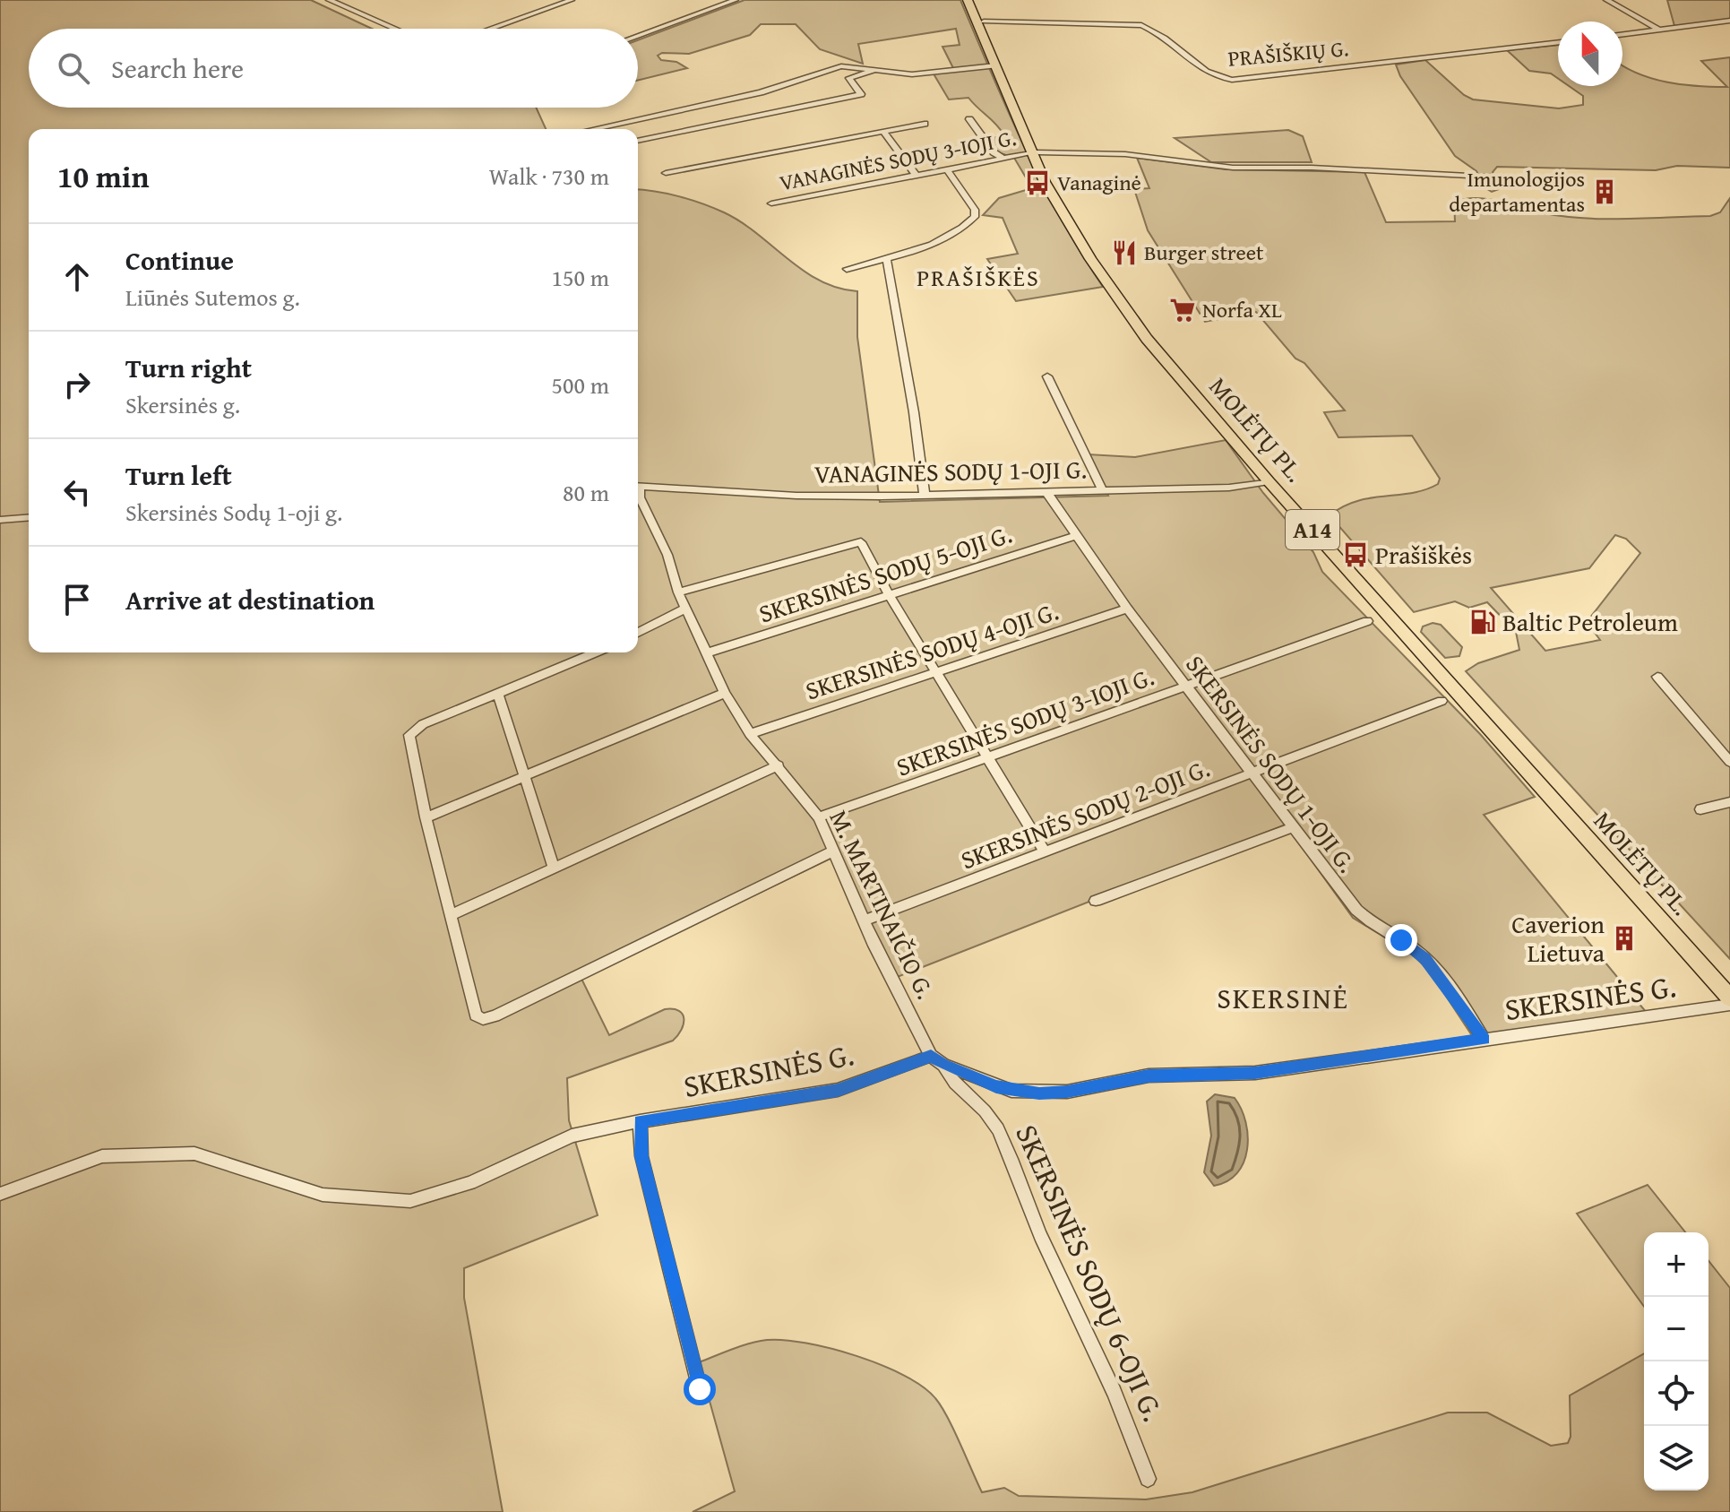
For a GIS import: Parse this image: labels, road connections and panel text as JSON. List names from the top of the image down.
{
  "streets": {
    "highway": ["MOLĖTŲ PL.", "A14"],
    "street": [
      "PRAŠIŠKIŲ G.",
      "VANAGINĖS SODŲ 3-IOJI G.",
      "VANAGINĖS SODŲ 1-OJI G.",
      "SKERSINĖS SODŲ 5-OJI G.",
      "SKERSINĖS SODŲ 4-OJI G.",
      "SKERSINĖS SODŲ 3-IOJI G.",
      "SKERSINĖS SODŲ 1-OJI G.",
      "SKERSINĖS SODŲ 2-OJI G.",
      "M. MARTINAIČIO G.",
      "SKERSINĖS G.",
      "SKERSINĖS SODŲ 6-OJI G."
    ]
  },
  "crossings": [
    ["PRAŠIŠKIŲ G.", "MOLĖTŲ PL."],
    ["VANAGINĖS SODŲ 3-IOJI G.", "MOLĖTŲ PL."],
    ["MOLĖTŲ PL.", "VANAGINĖS SODŲ 1-OJI G."],
    ["VANAGINĖS SODŲ 1-OJI G.", "SKERSINĖS SODŲ 1-OJI G."],
    ["SKERSINĖS SODŲ 5-OJI G.", "SKERSINĖS SODŲ 1-OJI G."],
    ["SKERSINĖS SODŲ 5-OJI G.", "M. MARTINAIČIO G."],
    ["SKERSINĖS SODŲ 4-OJI G.", "SKERSINĖS SODŲ 1-OJI G."],
    ["SKERSINĖS SODŲ 4-OJI G.", "M. MARTINAIČIO G."],
    ["SKERSINĖS SODŲ 3-IOJI G.", "SKERSINĖS SODŲ 1-OJI G."],
    ["SKERSINĖS SODŲ 3-IOJI G.", "M. MARTINAIČIO G."],
    ["SKERSINĖS SODŲ 1-OJI G.", "SKERSINĖS SODŲ 2-OJI G."],
    ["SKERSINĖS SODŲ 1-OJI G.", "SKERSINĖS G."],
    ["SKERSINĖS SODŲ 2-OJI G.", "M. MARTINAIČIO G."],
    ["M. MARTINAIČIO G.", "SKERSINĖS G."],
    ["M. MARTINAIČIO G.", "SKERSINĖS SODŲ 6-OJI G."],
    ["SKERSINĖS G.", "SKERSINĖS SODŲ 6-OJI G."]
  ],
  "districts": ["PRAŠIŠKĖS", "SKERSINĖ"],
  "places": {
    "bus stop": ["Vanaginė", "Prašiškės"],
    "building": ["Imunologijos departamentas", "Caverion Lietuva"],
    "restaurant": ["Burger street"],
    "supermarket": ["Norfa XL"],
    "fuel station": ["Baltic Petroleum"]
  },
  "north": "top",
  "page": {
    "search": "Search here",
    "heading": ["10 min", "Walk · 730 m"],
    "list": [
      ["Continue", "Liūnės Sutemos g.", "150 m"],
      ["Turn right", "Skersinės g.", "500 m"],
      ["Turn left", "Skersinės Sodų 1-oji g.", "80 m"],
      "Arrive at destination"
    ],
    "map_buttons": ["+", "−"]
  }
}
